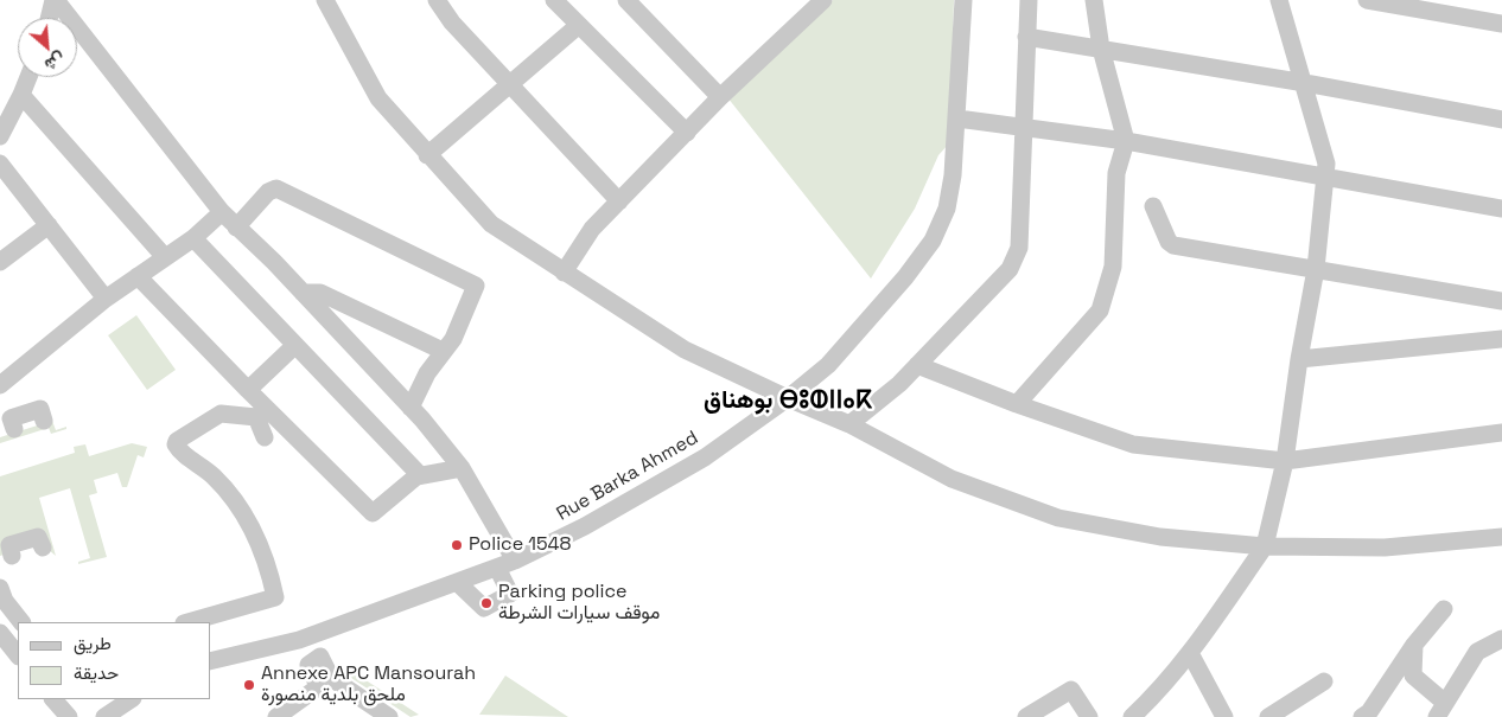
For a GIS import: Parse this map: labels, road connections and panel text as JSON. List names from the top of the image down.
{
  "streets": {
    "street": ["Rue Barka Ahmed"]
  },
  "districts": ["بوهناق ⴱⵓⵀⵏⵏⴰⴽ"],
  "places": ["Police 1548", "Parking police موقف سيارات الشرطة", "Annexe APC Mansourah ملحق بلدية منصورة"],
  "legend": ["طريق", "حديقة"],
  "north": "bottom right"
}
